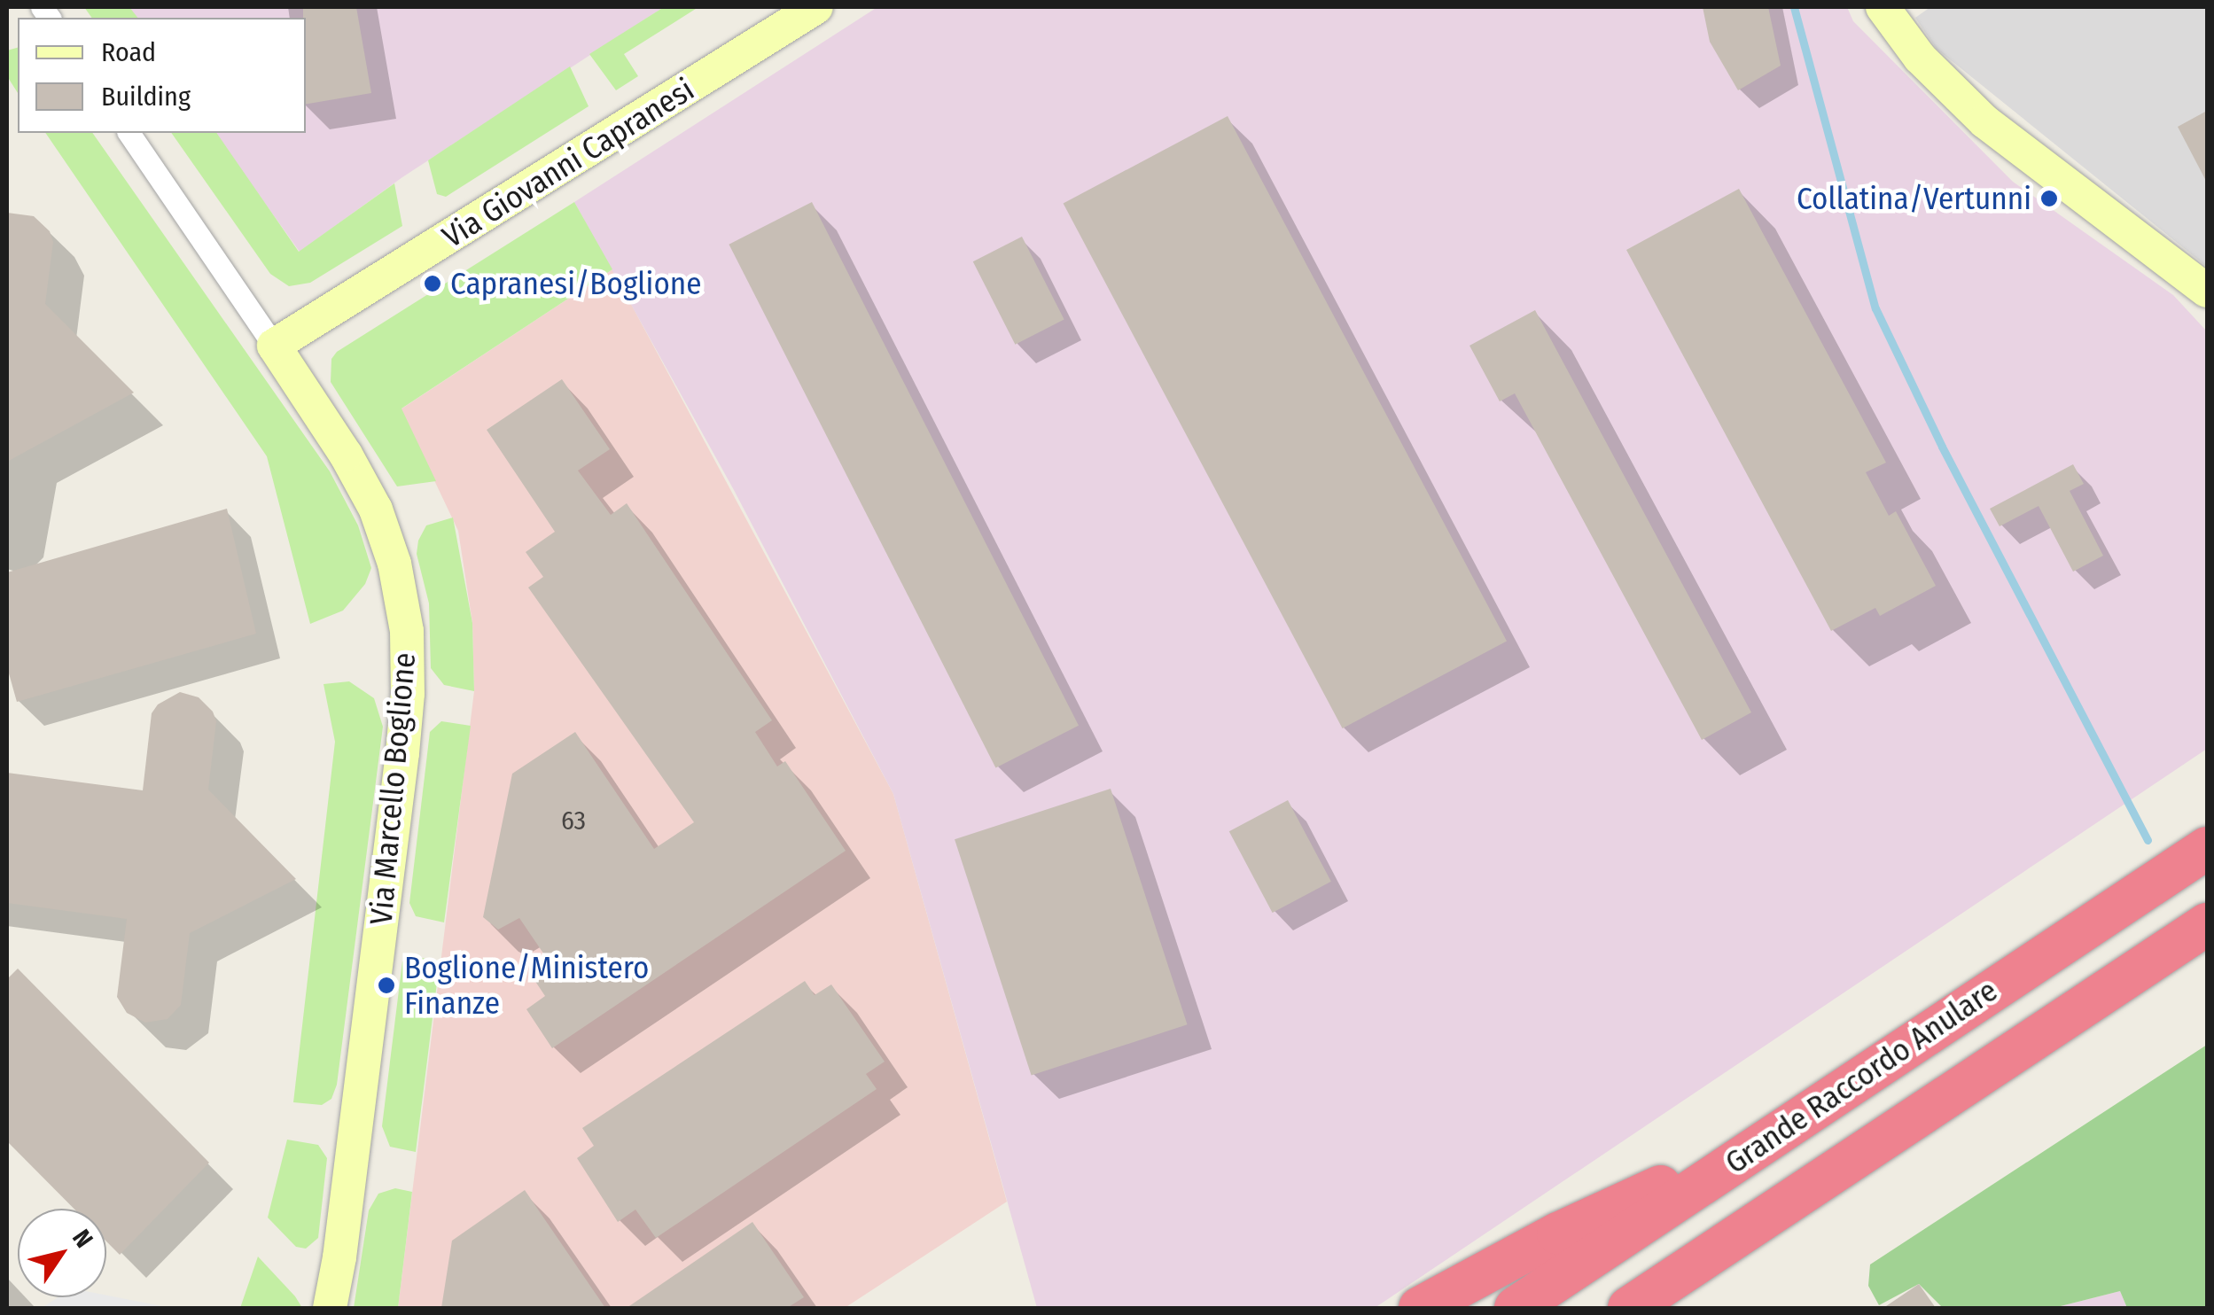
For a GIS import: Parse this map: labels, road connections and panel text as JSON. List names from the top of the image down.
{
  "streets": {
    "highway": ["Grande Raccordo Anulare"],
    "street": ["Via Giovanni Capranesi", "Via Marcello Boglione"]
  },
  "crossings": [
    ["Via Giovanni Capranesi", "Via Marcello Boglione"]
  ],
  "places": ["Collatina/Vertunni", "Capranesi/Boglione", "Boglione/Ministero Finanze"],
  "house_numbers": ["63"],
  "legend": ["Road", "Building"],
  "north": "top right"
}
